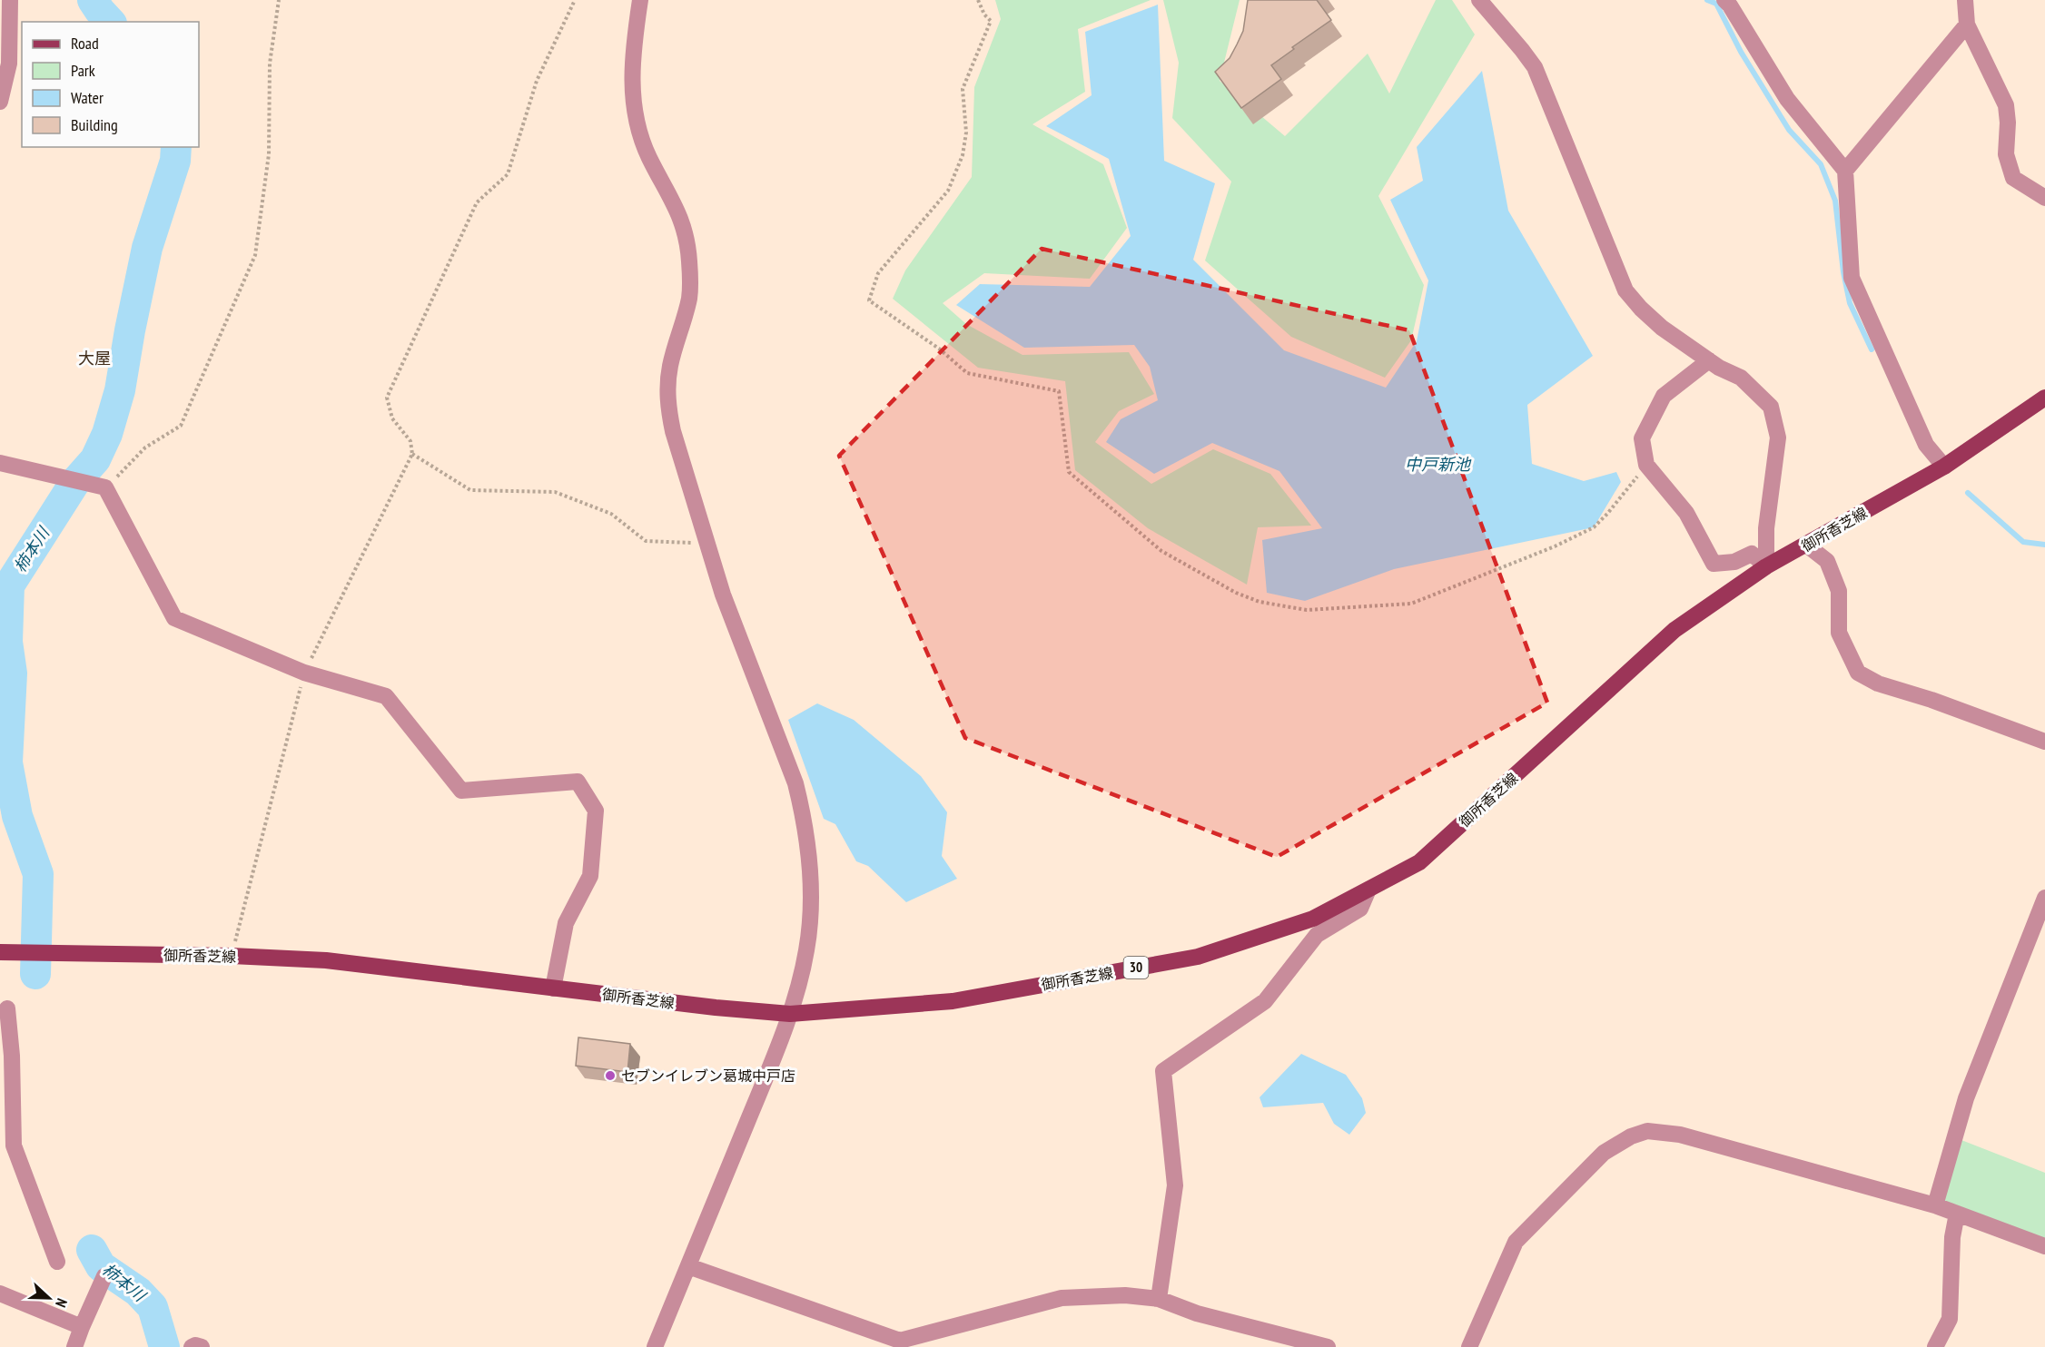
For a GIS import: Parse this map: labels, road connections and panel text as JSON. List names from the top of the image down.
{
  "streets": {
    "main road": ["御所香芝線", "30"]
  },
  "districts": ["大屋"],
  "water": ["中戸新池", "柿本川"],
  "places": ["セブンイレブン葛城中戸店"],
  "legend": [
    "Road",
    "Park",
    "Water",
    "Building"
  ],
  "north": "right"
}
